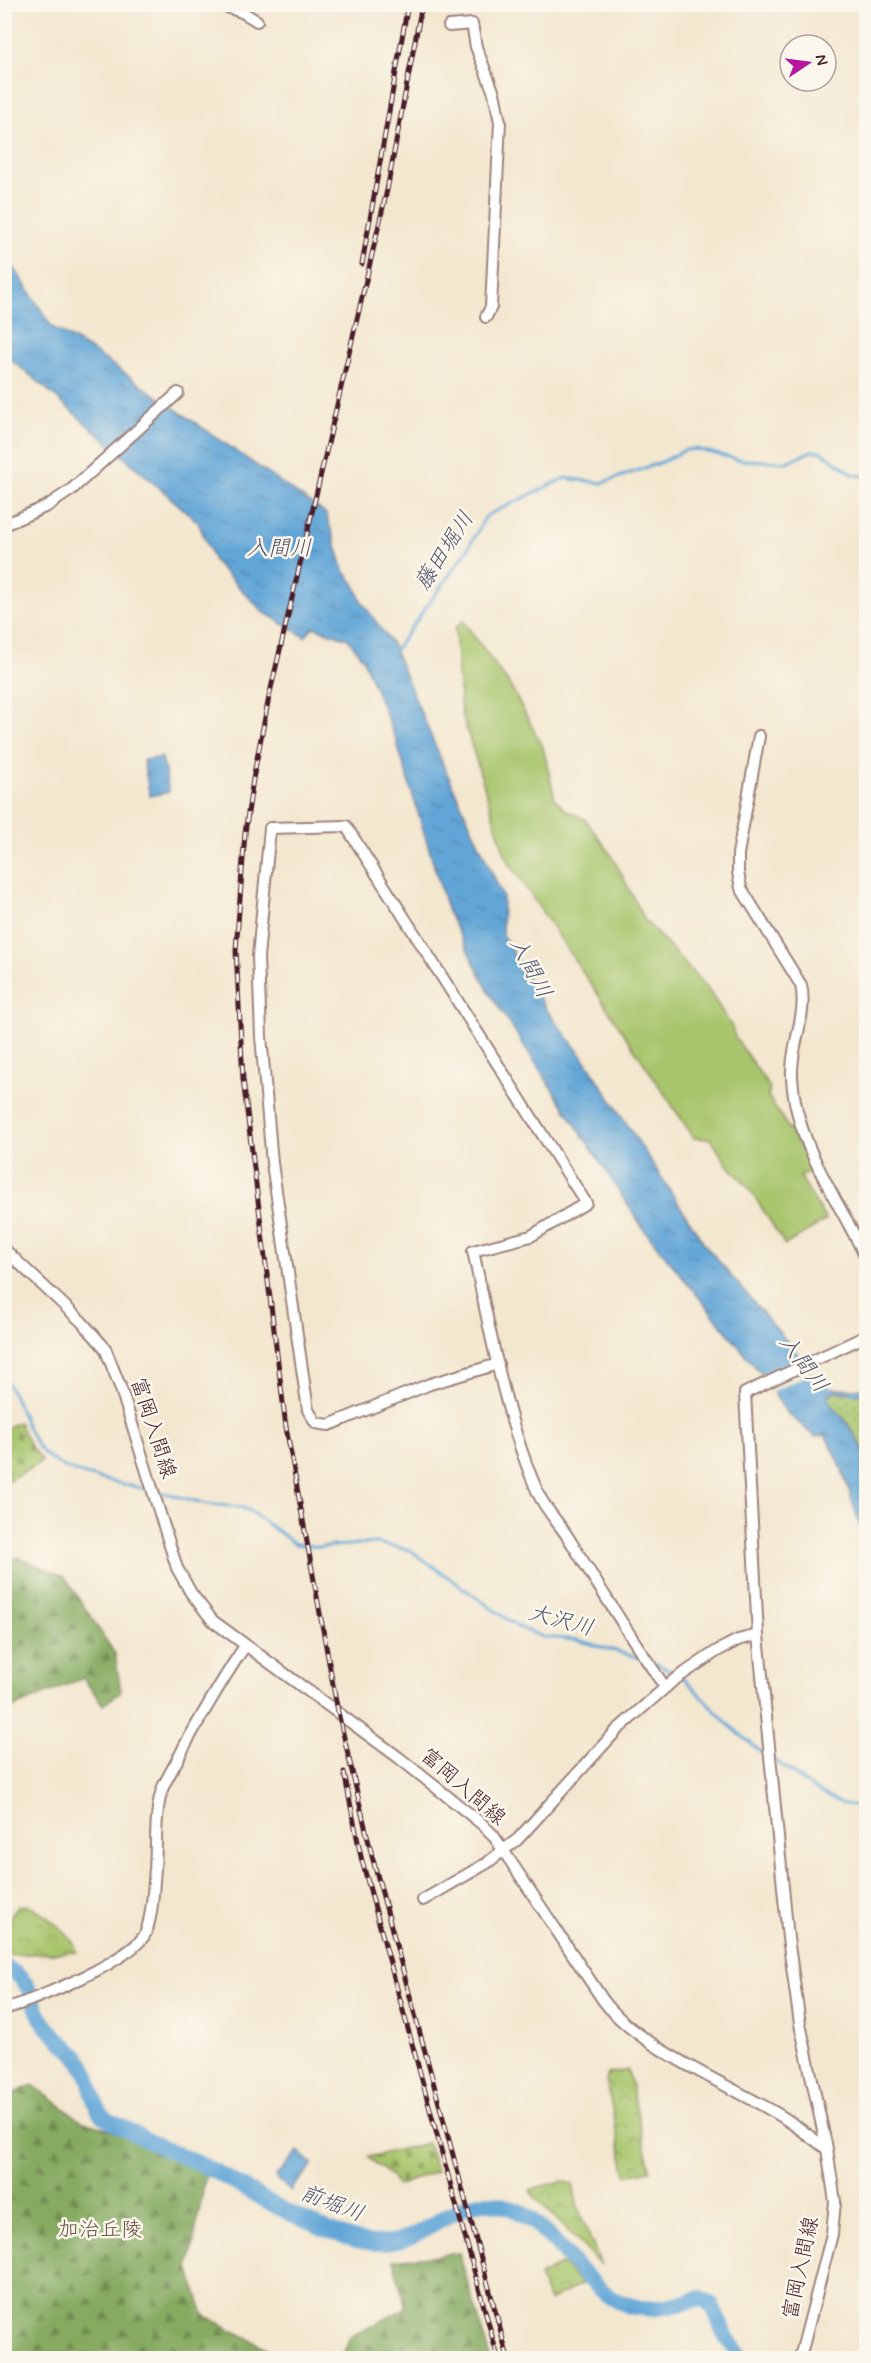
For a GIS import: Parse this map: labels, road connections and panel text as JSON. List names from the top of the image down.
{
  "streets": {
    "street": ["富岡入間線"]
  },
  "water": [
    "入間川",
    "藤田堀川",
    "大沢川",
    "前堀川"
  ],
  "parks": ["加治丘陵"],
  "north": "right"
}
